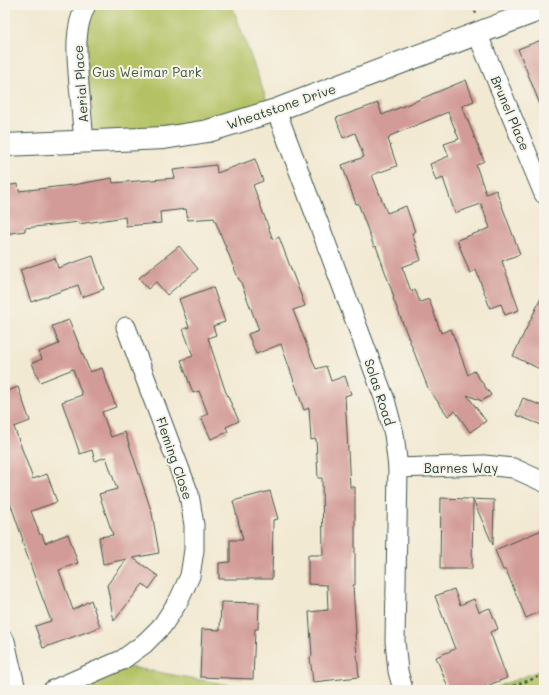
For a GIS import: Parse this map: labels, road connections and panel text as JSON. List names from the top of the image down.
{
  "streets": {
    "street": [
      "Aerial Place",
      "Wheatstone Drive",
      "Brunel Place",
      "Solas Road",
      "Fleming Close",
      "Barnes Way"
    ]
  },
  "crossings": [
    ["Aerial Place", "Wheatstone Drive"],
    ["Wheatstone Drive", "Brunel Place"],
    ["Wheatstone Drive", "Solas Road"],
    ["Solas Road", "Barnes Way"]
  ],
  "parks": ["Gus Weimar Park"]
}
